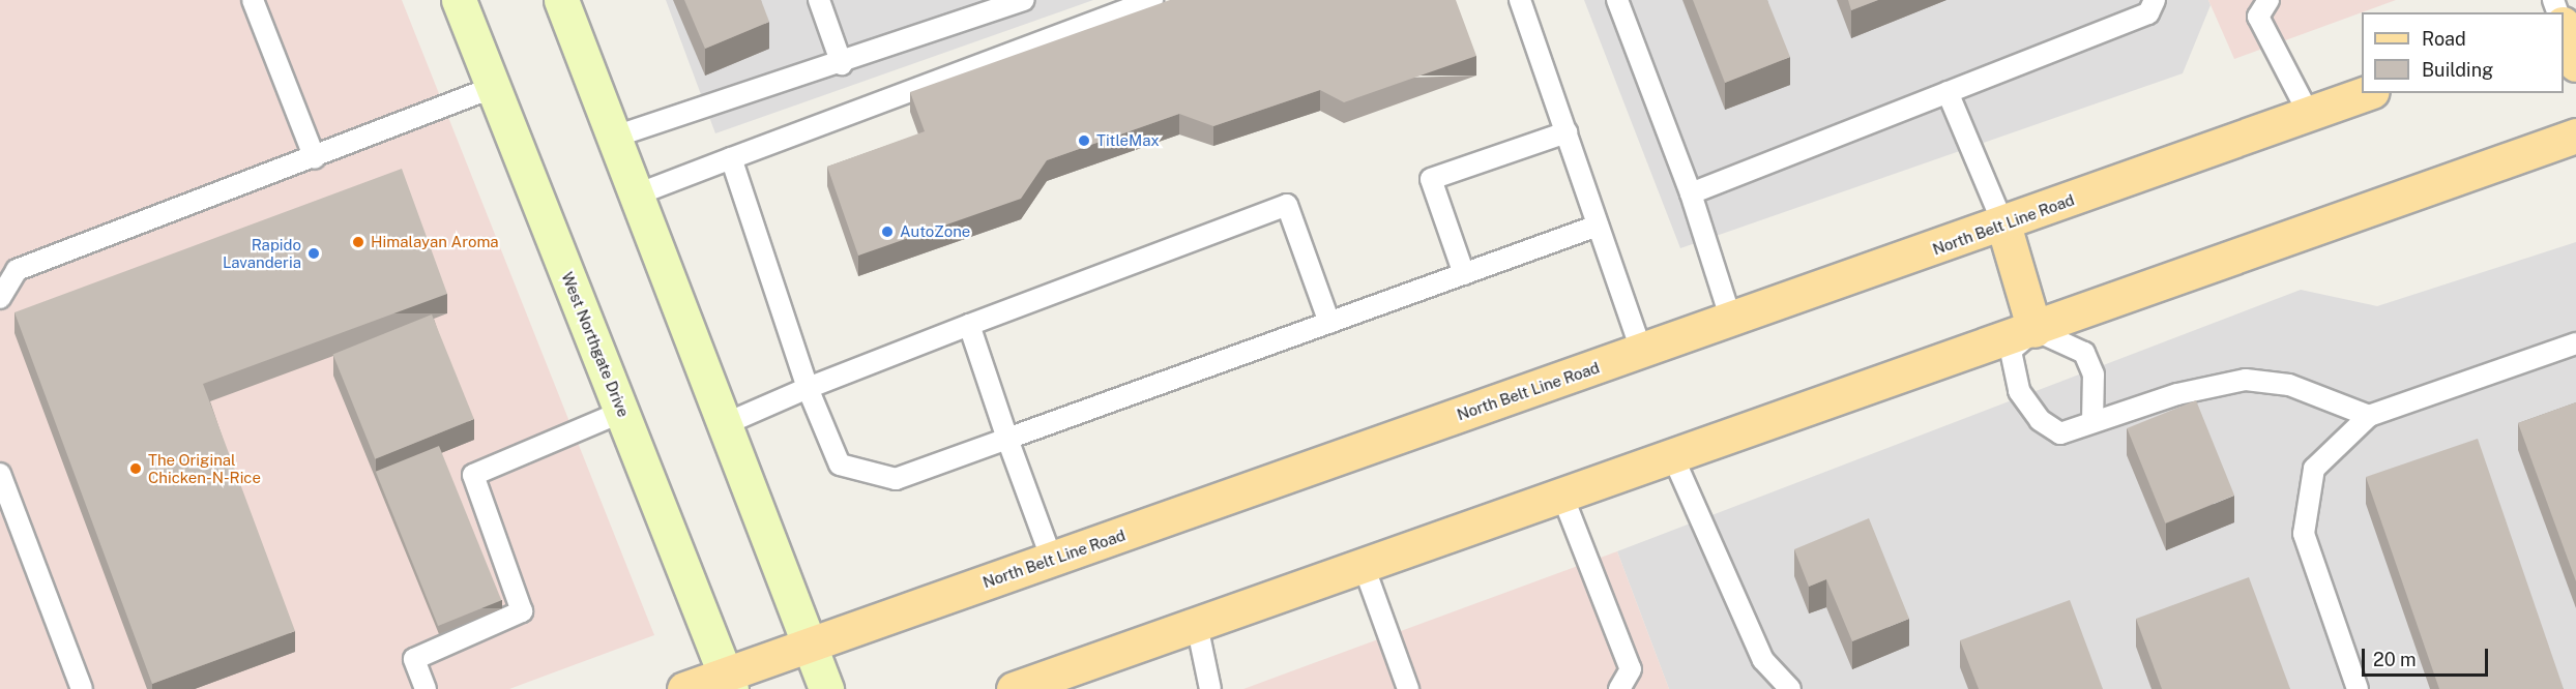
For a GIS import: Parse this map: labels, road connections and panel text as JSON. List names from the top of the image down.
{
  "streets": {
    "main road": ["North Belt Line Road", "West Northgate Drive"]
  },
  "crossings": [
    ["North Belt Line Road", "West Northgate Drive"]
  ],
  "places": [
    "TitleMax",
    "AutoZone",
    "Himalayan Aroma",
    "Rapido Lavanderia",
    "The Original Chicken-N-Rice"
  ],
  "legend": ["Road", "Building"],
  "scale_bar": "20 m"
}
